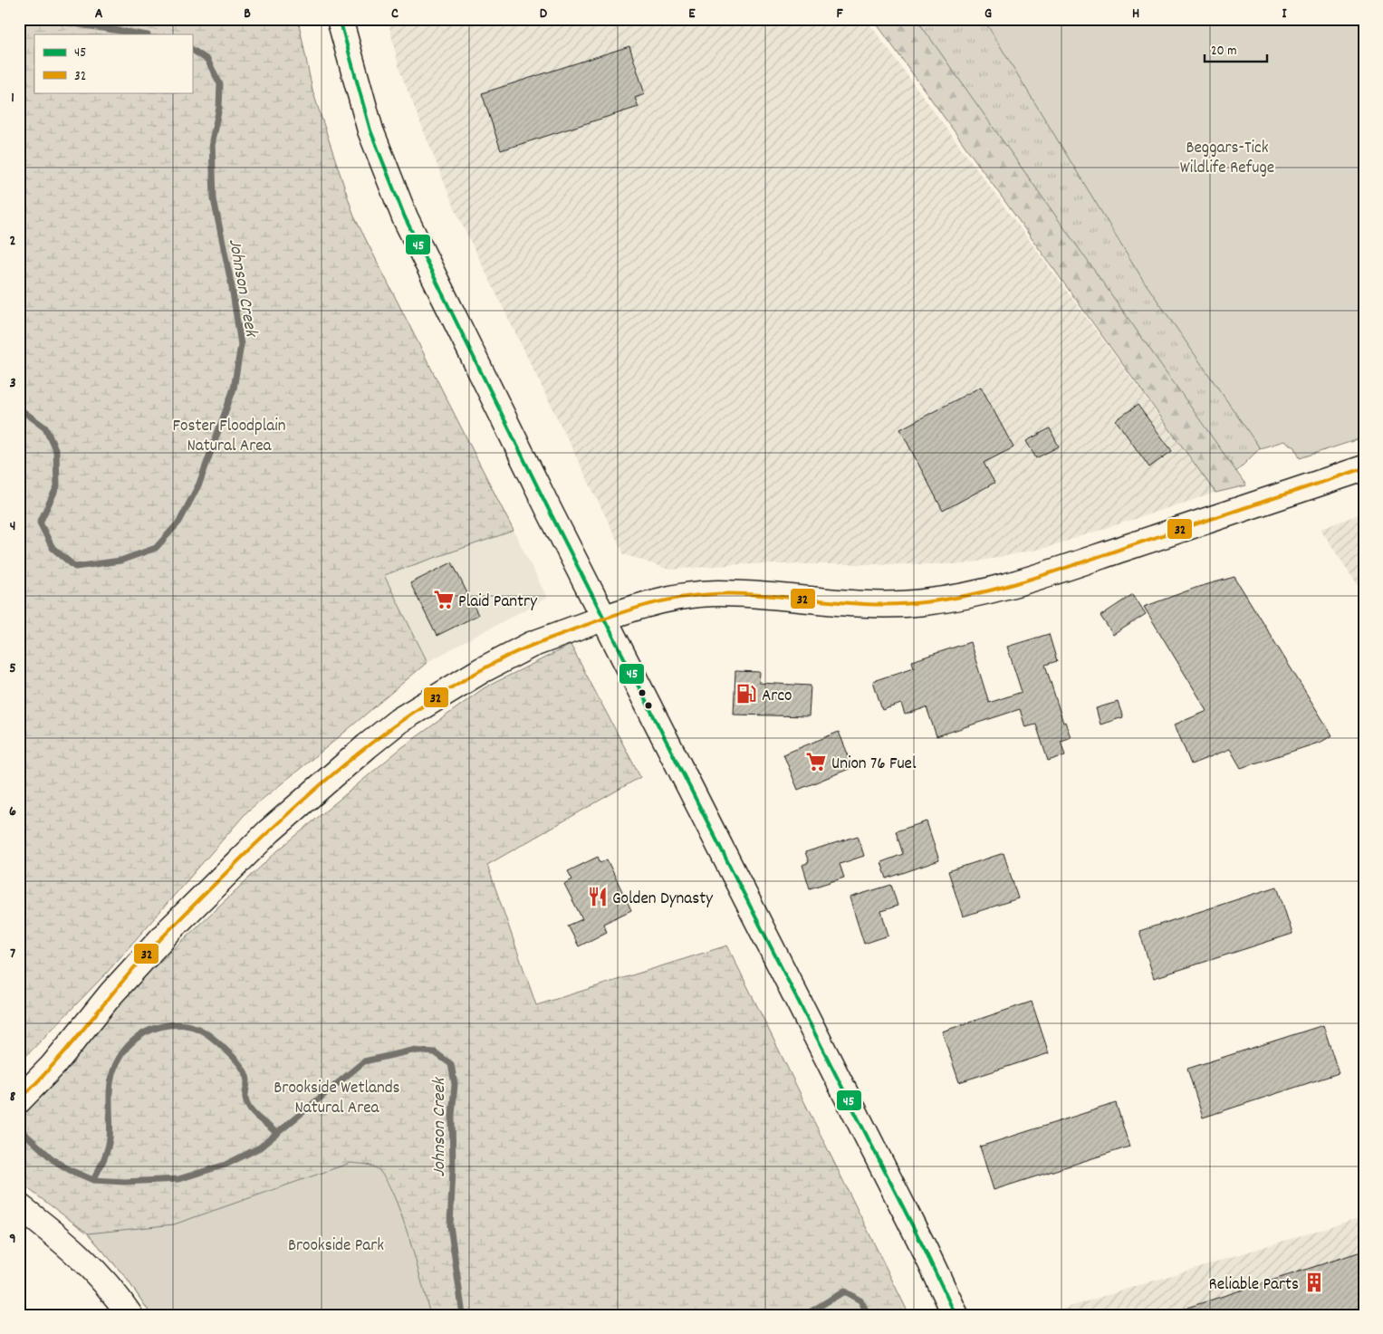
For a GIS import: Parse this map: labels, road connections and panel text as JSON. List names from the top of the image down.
{
  "water": ["Johnson Creek"],
  "parks": [
    "Beggars-Tick Wildlife Refuge",
    "Foster Floodplain Natural Area",
    "Brookside Wetlands Natural Area",
    "Brookside Park"
  ],
  "places": {
    "supermarket": ["Plaid Pantry", "Union 76 Fuel"],
    "fuel station": ["Arco"],
    "restaurant": ["Golden Dynasty"],
    "building": ["Reliable Parts"]
  },
  "lines": ["transit line 45", "transit line 32"],
  "legend": ["45", "32"],
  "scale_bar": "20 m",
  "grid": {
    "columns": [
      "A",
      "B",
      "C",
      "D",
      "E",
      "F",
      "G",
      "H",
      "I"
    ],
    "rows": [
      "1",
      "2",
      "3",
      "4",
      "5",
      "6",
      "7",
      "8",
      "9"
    ]
  }
}
